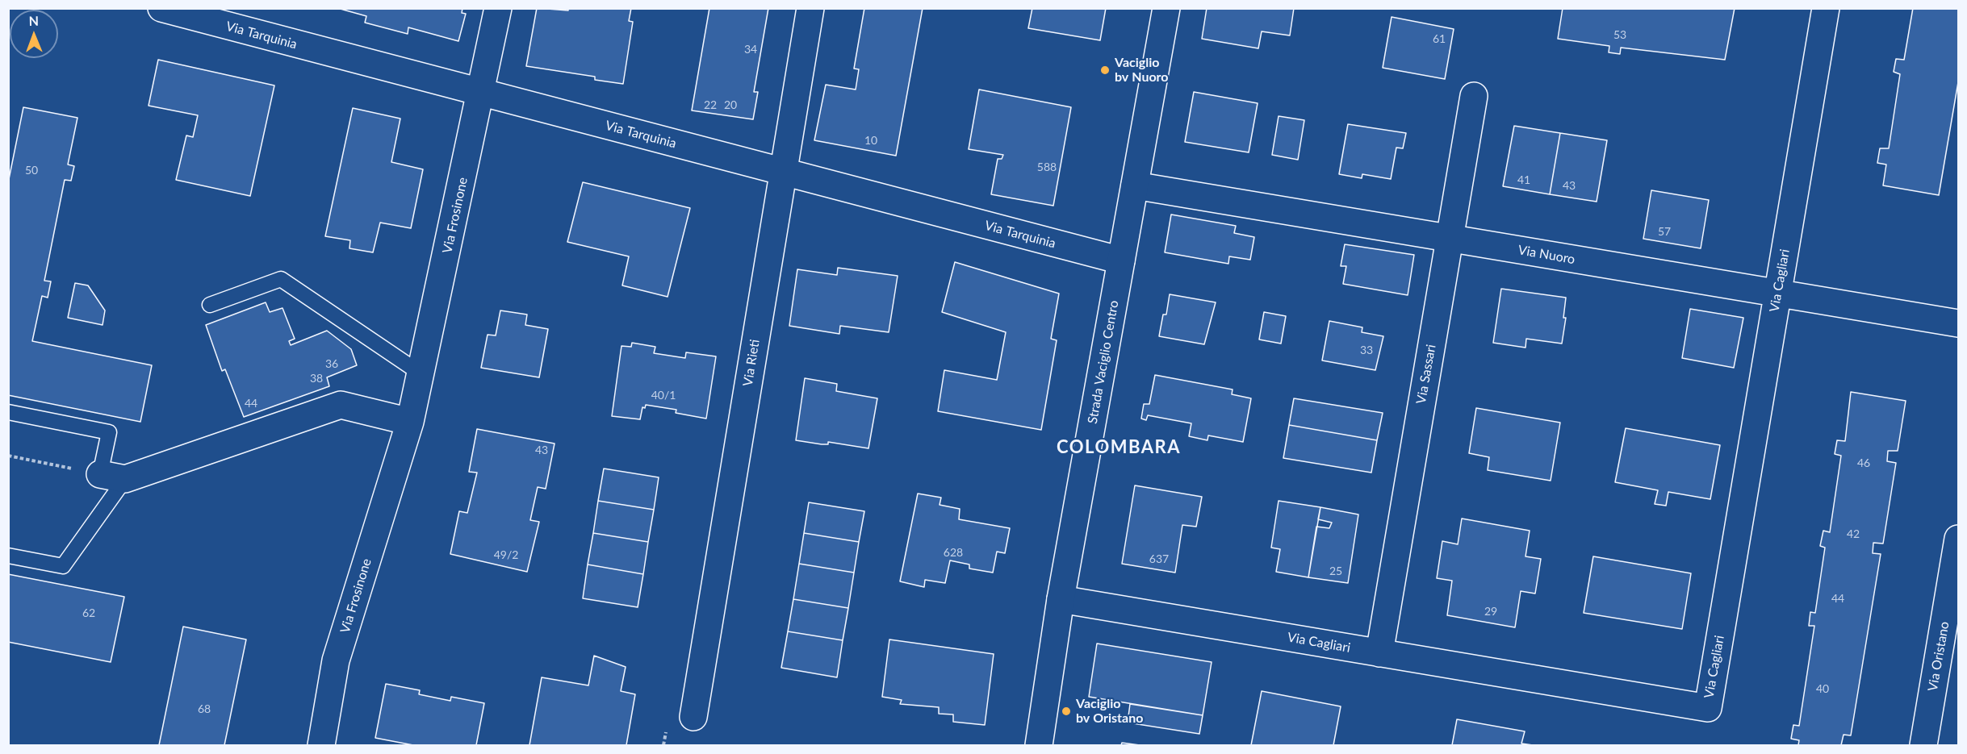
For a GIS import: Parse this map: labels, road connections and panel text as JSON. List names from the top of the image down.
{
  "streets": {
    "street": [
      "Via Tarquinia",
      "Via Frosinone",
      "Via Nuoro",
      "Via Cagliari",
      "Strada Vaciglio Centro",
      "Via Rieti",
      "Via Sassari",
      "Via Oristano"
    ]
  },
  "crossings": [
    ["Via Tarquinia", "Via Frosinone"],
    ["Via Tarquinia", "Strada Vaciglio Centro"],
    ["Via Tarquinia", "Via Rieti"],
    ["Via Nuoro", "Via Cagliari"],
    ["Via Nuoro", "Strada Vaciglio Centro"],
    ["Via Nuoro", "Via Sassari"],
    ["Via Cagliari", "Strada Vaciglio Centro"],
    ["Via Cagliari", "Via Sassari"]
  ],
  "districts": ["COLOMBARA"],
  "places": ["Vaciglio bv Nuoro", "Vaciglio bv Oristano"],
  "house_numbers": [
    "53",
    "61",
    "34",
    "22",
    "20",
    "10",
    "588",
    "50",
    "41",
    "43",
    "57",
    "33",
    "36",
    "38",
    "40/1",
    "44",
    "43",
    "46",
    "42",
    "628",
    "49/2",
    "637",
    "25",
    "44",
    "29",
    "62",
    "40",
    "68"
  ],
  "north": "top"
}
